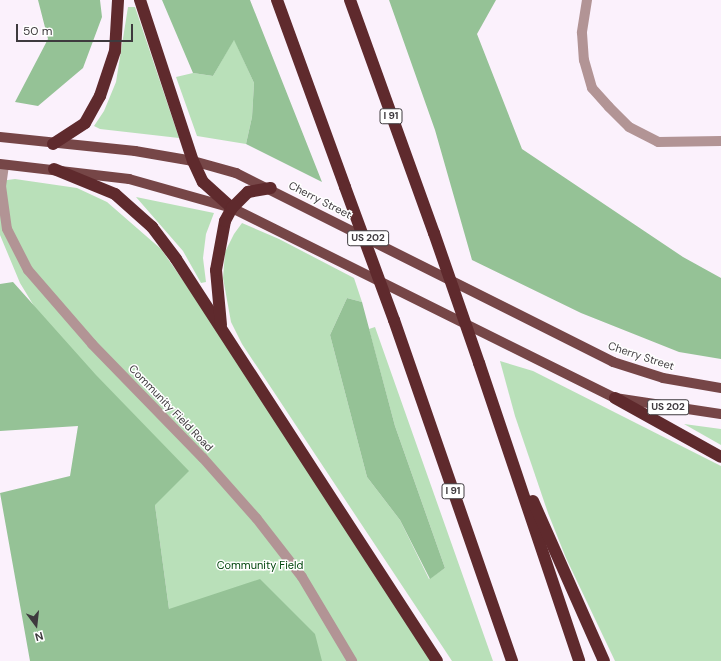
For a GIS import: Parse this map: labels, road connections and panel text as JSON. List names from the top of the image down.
{
  "streets": {
    "highway": ["I 91"],
    "main road": ["Cherry Street", "US 202"],
    "lane": ["Community Field Road"]
  },
  "crossings": [
    ["US 202", "Community Field Road"]
  ],
  "parks": ["Community Field"],
  "scale_bar": "50 m",
  "north": "bottom"
}
